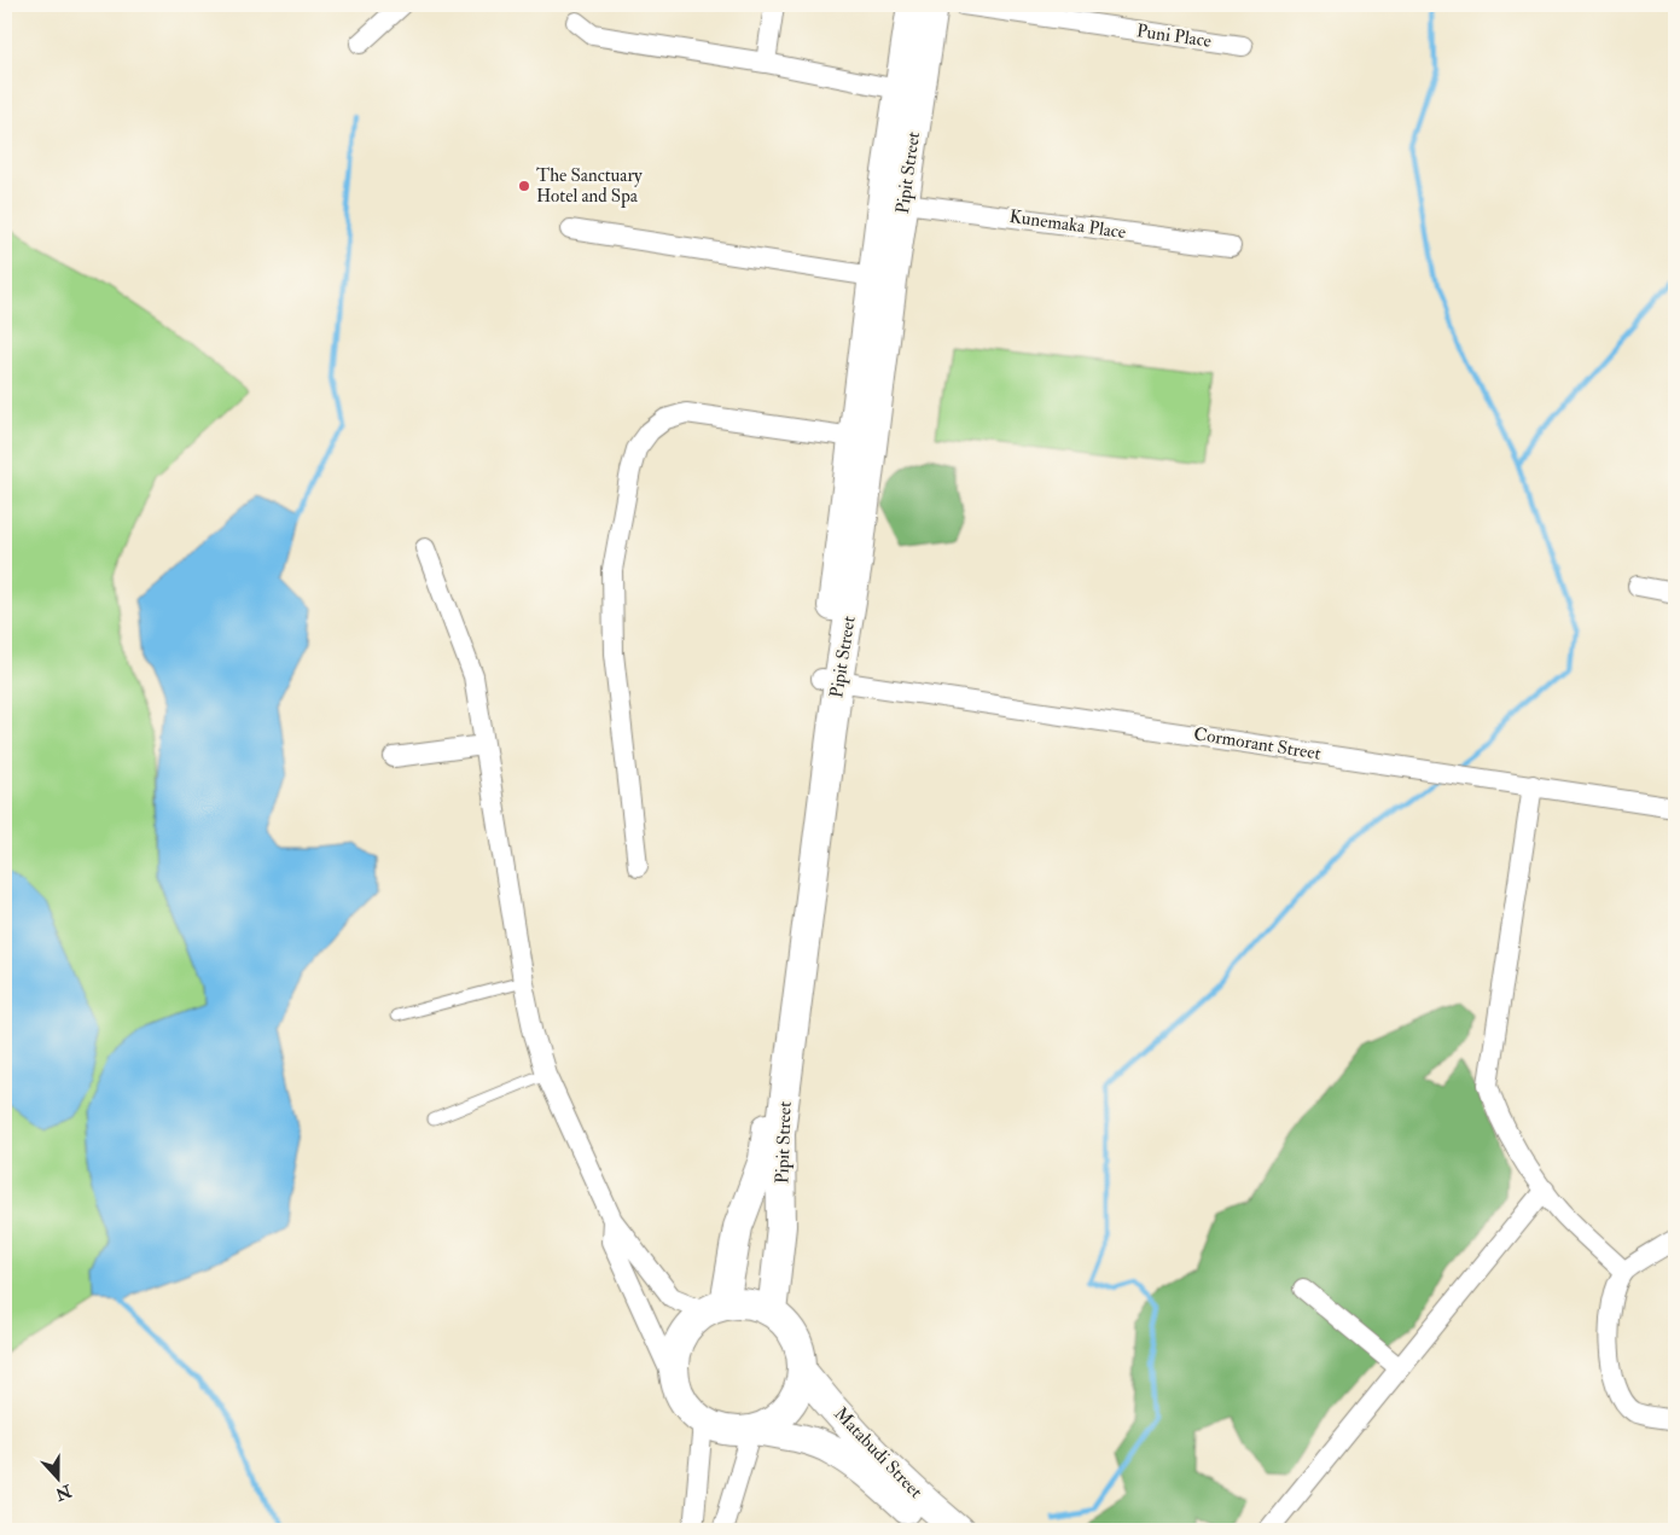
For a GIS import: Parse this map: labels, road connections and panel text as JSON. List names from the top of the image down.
{
  "streets": {
    "main road": ["Pipit Street", "Matabudi Street"],
    "street": ["Puni Place", "Kunemaka Place", "Cormorant Street"]
  },
  "crossings": [
    ["Pipit Street", "Kunemaka Place"],
    ["Pipit Street", "Cormorant Street"],
    ["Pipit Street", "Matabudi Street"]
  ],
  "places": ["The Sanctuary Hotel and Spa"],
  "north": "bottom"
}
